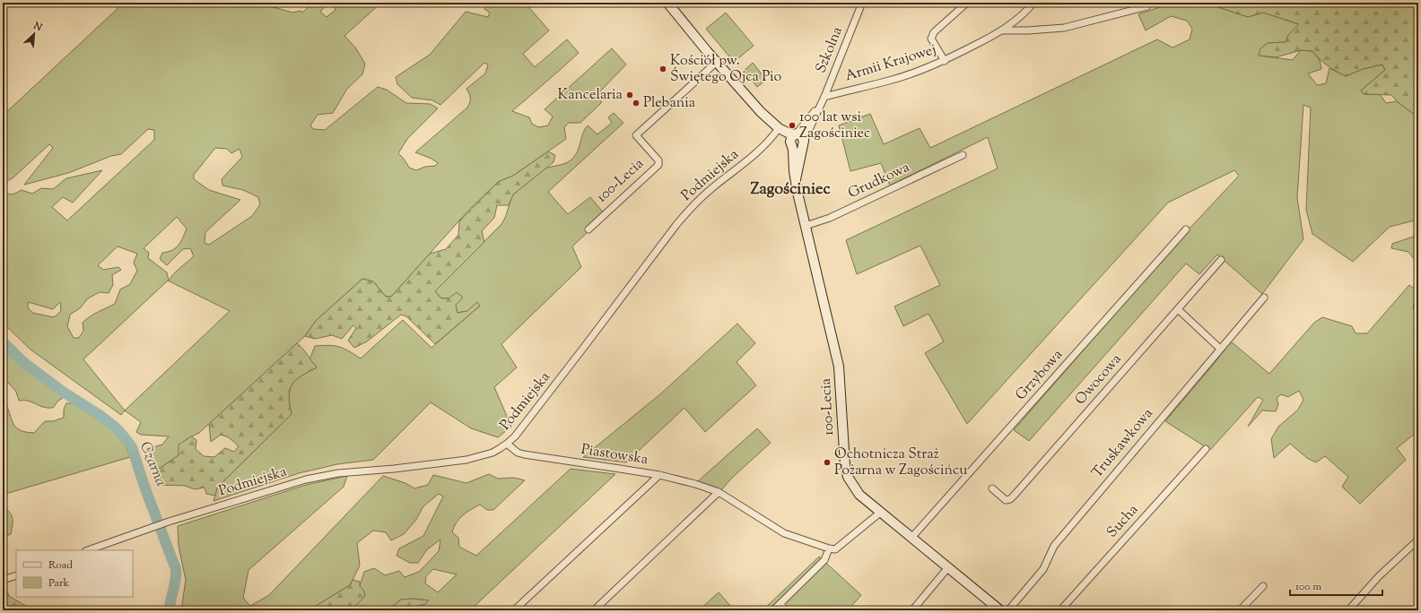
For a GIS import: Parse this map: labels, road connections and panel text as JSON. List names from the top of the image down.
{
  "streets": {
    "street": [
      "Szkolna",
      "Armii Krajowej",
      "Podmiejska",
      "100-Lecia",
      "Grudkowa",
      "Grzybowa",
      "Owocowa",
      "Truskawkowa",
      "Piastowska",
      "Sucha"
    ]
  },
  "crossings": [
    ["Szkolna", "Armii Krajowej"],
    ["Szkolna", "100-Lecia"],
    ["Podmiejska", "Piastowska"],
    ["100-Lecia", "Grudkowa"],
    ["100-Lecia", "Grzybowa"]
  ],
  "districts": ["Zagościniec"],
  "water": ["Czarna"],
  "places": [
    "Kościół pw. Świętego Ojca Pio",
    "Kancelaria",
    "Plebania",
    "100 lat wsi Zagościniec",
    "Ochotnicza Straż Pożarna w Zagościńcu"
  ],
  "legend": ["Road", "Park"],
  "scale_bar": "100 m",
  "north": "top right"
}
